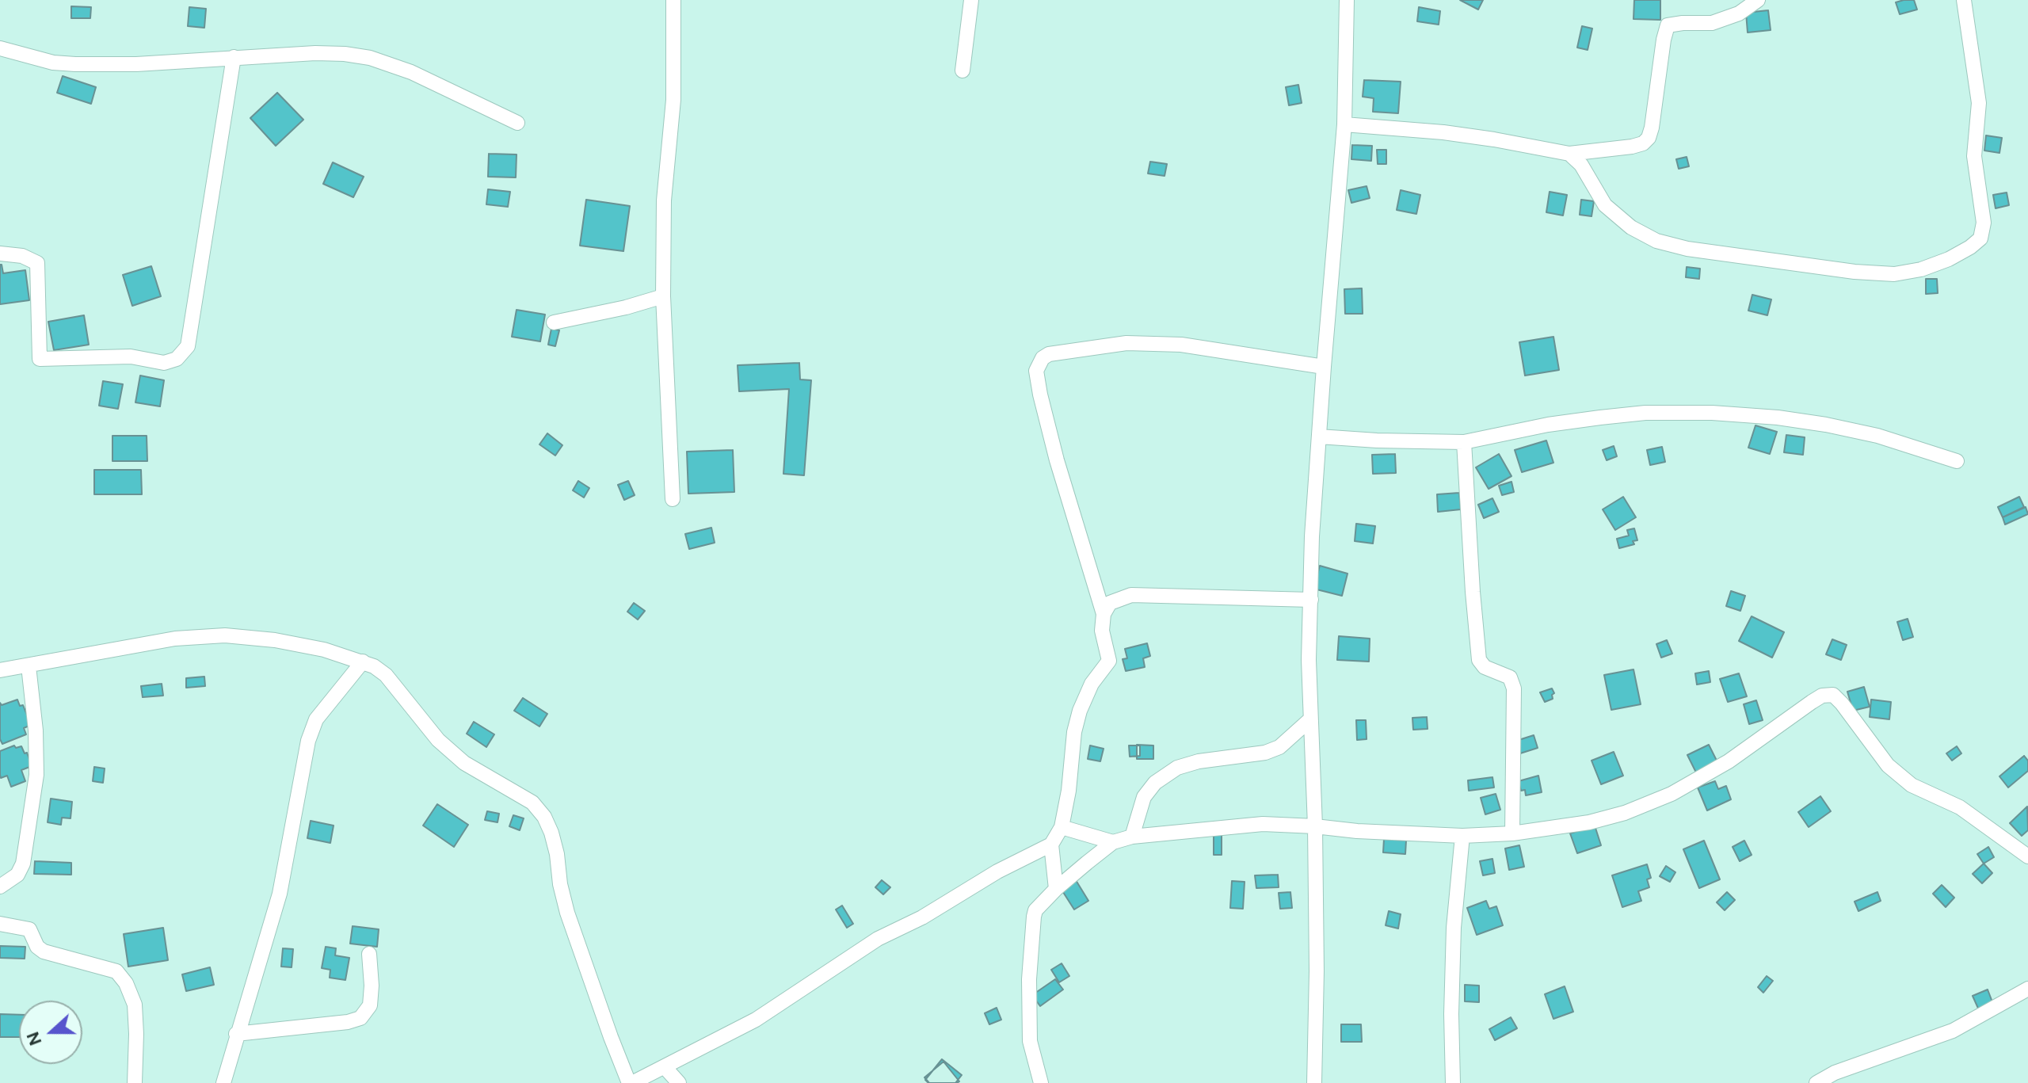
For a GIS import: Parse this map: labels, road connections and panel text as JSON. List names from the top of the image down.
{
  "north": "left"
}
